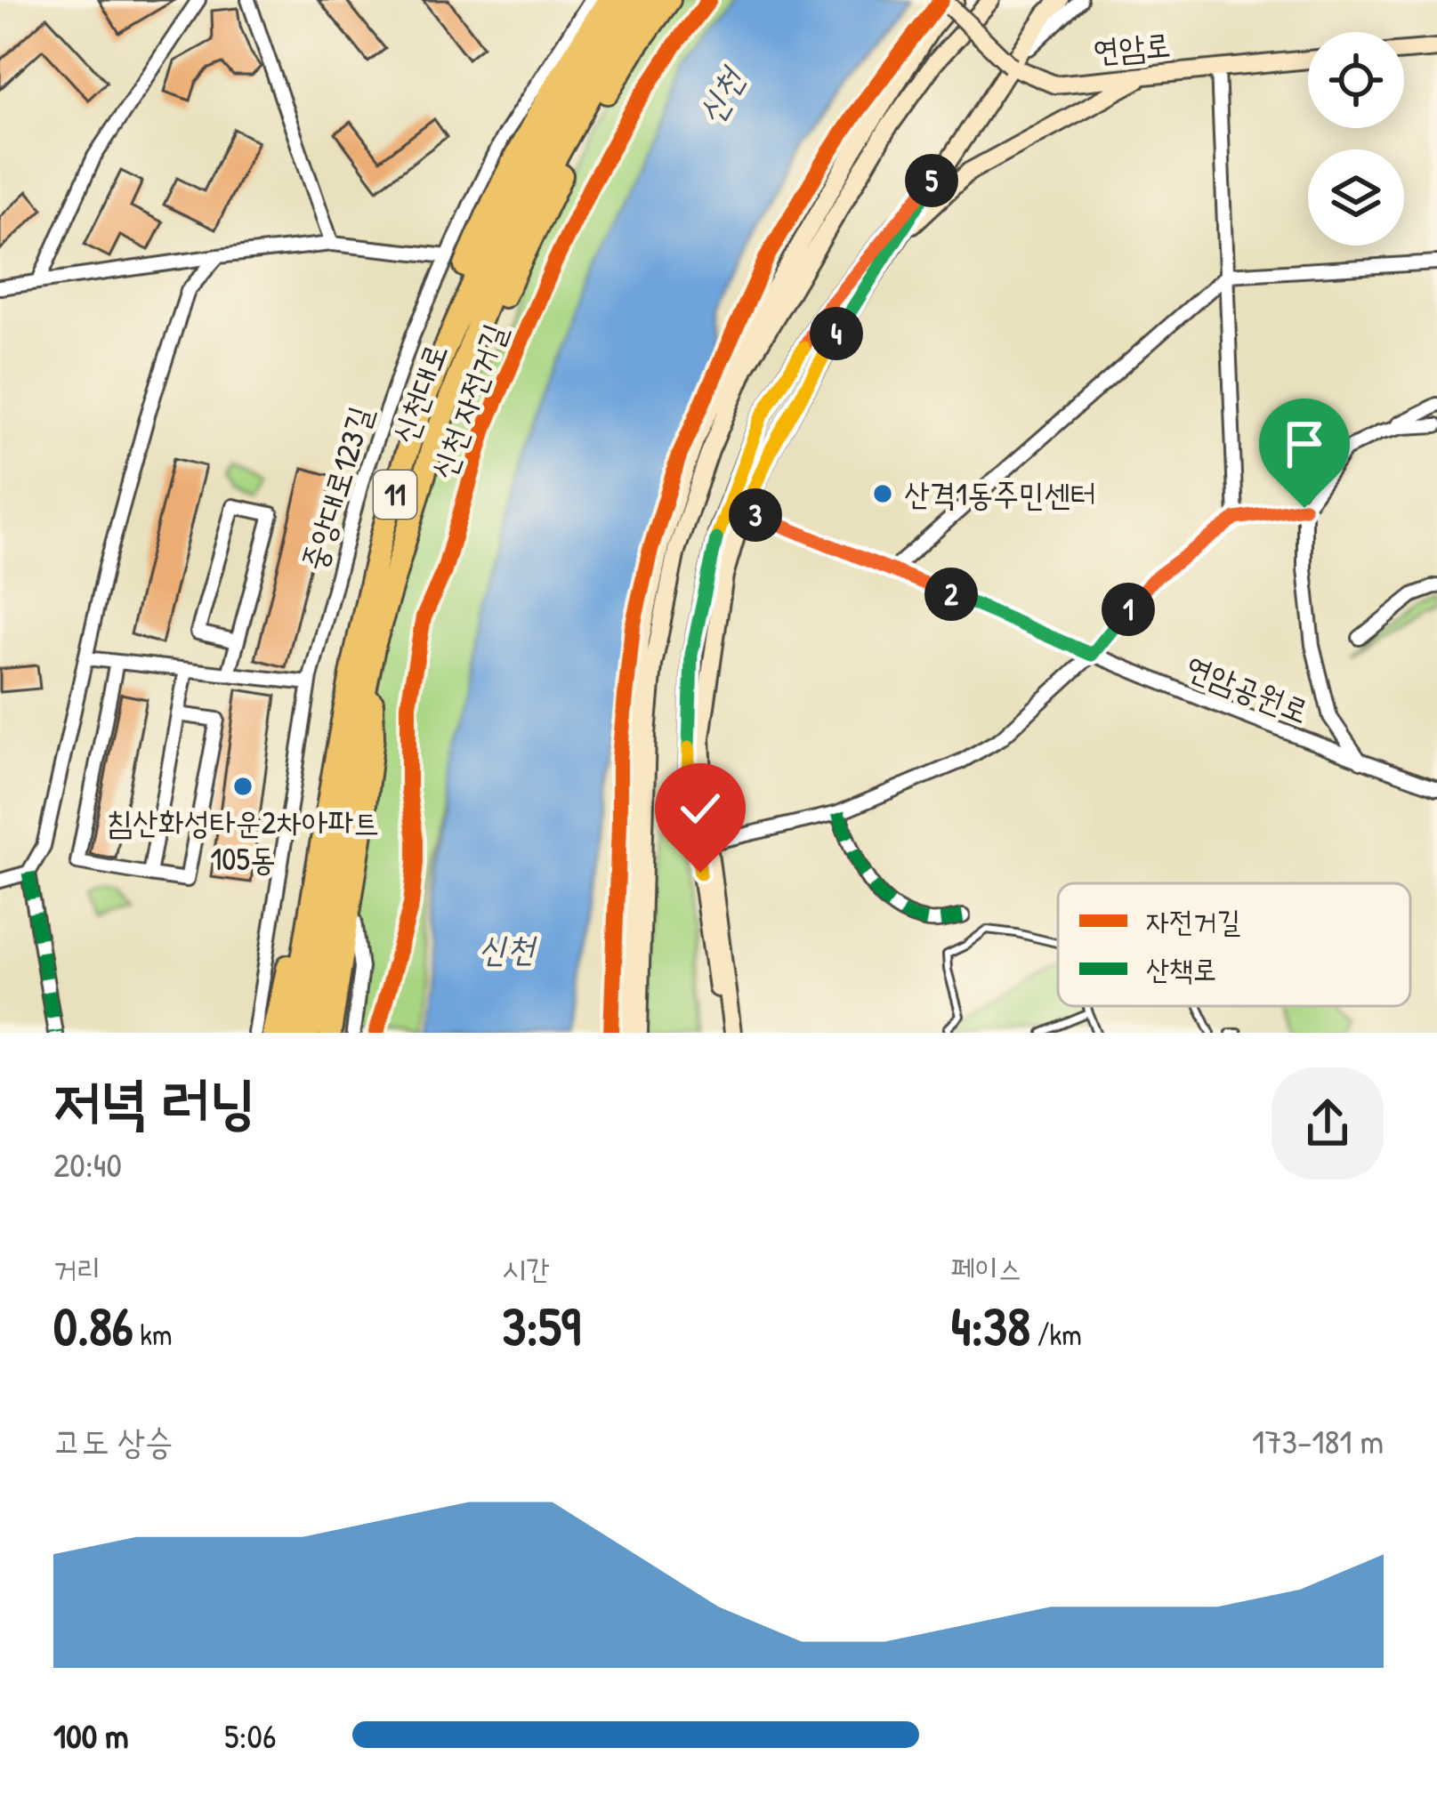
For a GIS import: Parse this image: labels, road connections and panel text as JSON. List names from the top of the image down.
{
  "streets": {
    "highway": ["신천대로", "11"],
    "main road": ["연암로"],
    "street": ["중앙대로123길", "연암공원로"],
    "cycle path": ["신천 자전거길"]
  },
  "water": ["신천"],
  "places": ["산격1동주민센터", "침산화성타운2차아파트 105동"],
  "legend": ["자전거길", "산책로"],
  "page": {
    "pins": [
      "5",
      "4",
      "3",
      "2",
      "1"
    ],
    "heading": ["저녁 러닝", "20:40"],
    "stats": [
      ["거리", "0.86 km"],
      ["시간", "3:59"],
      ["페이스", "4:38 /km"]
    ],
    "chart": ["고도 상승", "173–181 m"],
    "list": [
      {
        "name": "100 m",
        "note": "5:06"
      }
    ]
  }
}
